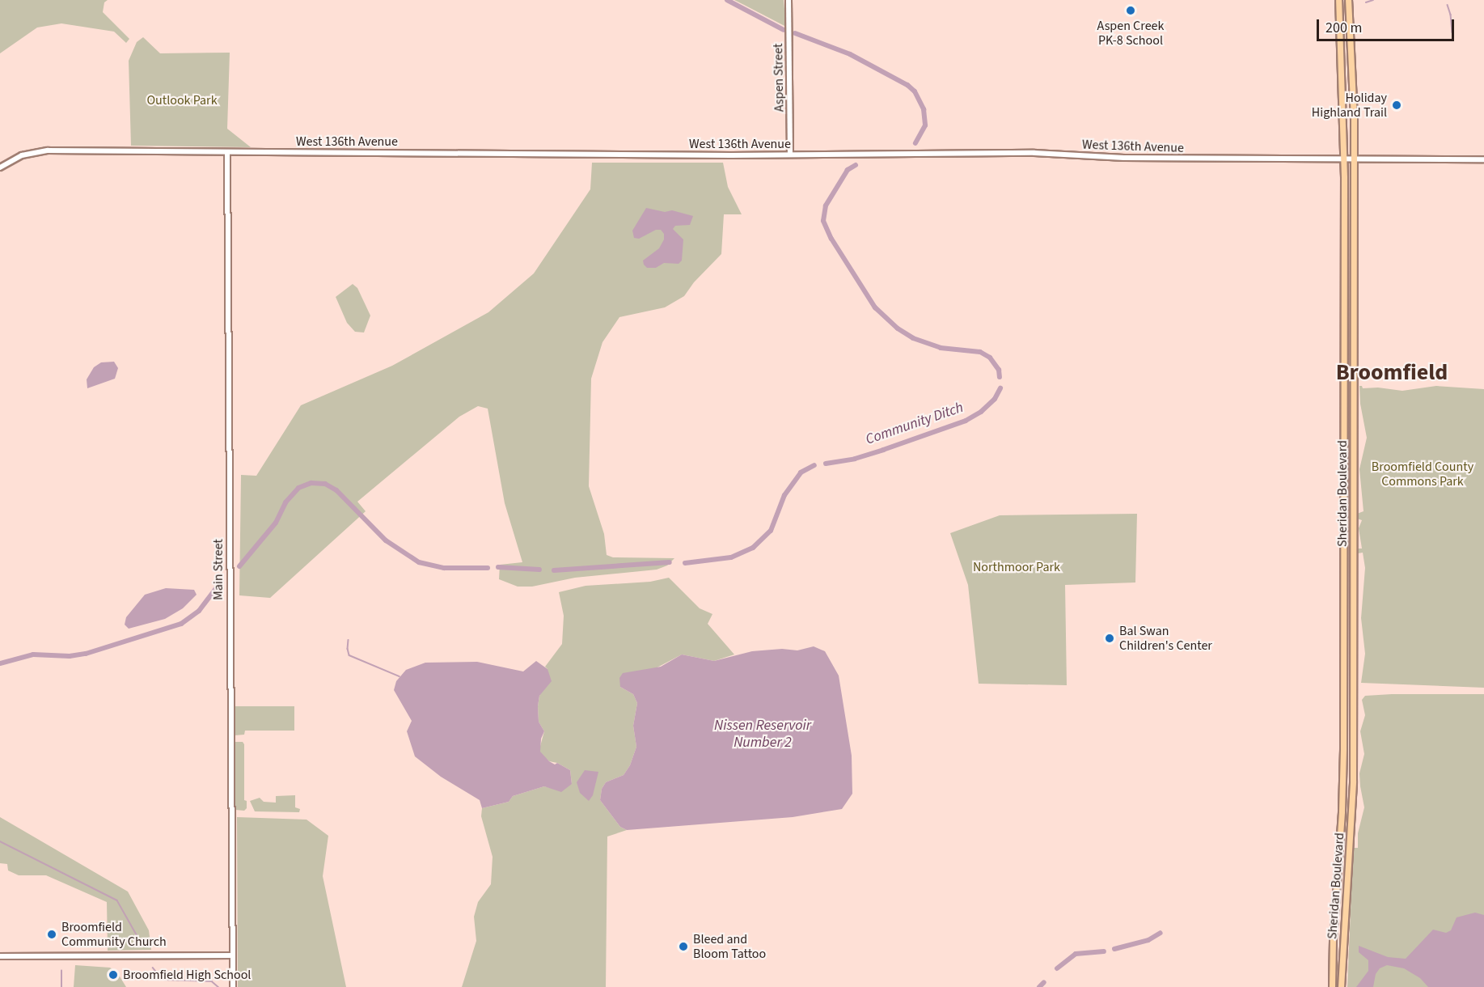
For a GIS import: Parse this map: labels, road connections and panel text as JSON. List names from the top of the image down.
{
  "streets": {
    "main road": [
      "Aspen Street",
      "West 136th Avenue",
      "Sheridan Boulevard",
      "Main Street"
    ]
  },
  "crossings": [
    ["Aspen Street", "West 136th Avenue"],
    ["West 136th Avenue", "Sheridan Boulevard"],
    ["West 136th Avenue", "Main Street"]
  ],
  "districts": ["Broomfield"],
  "water": ["Community Ditch", "Nissen Reservoir Number 2"],
  "parks": ["Outlook Park", "Broomfield County Commons Park", "Northmoor Park"],
  "places": [
    "Aspen Creek PK-8 School",
    "Holiday Highland Trail",
    "Bal Swan Children's Center",
    "Broomfield Community Church",
    "Bleed and Bloom Tattoo",
    "Broomfield High School"
  ],
  "scale_bar": "200 m"
}
